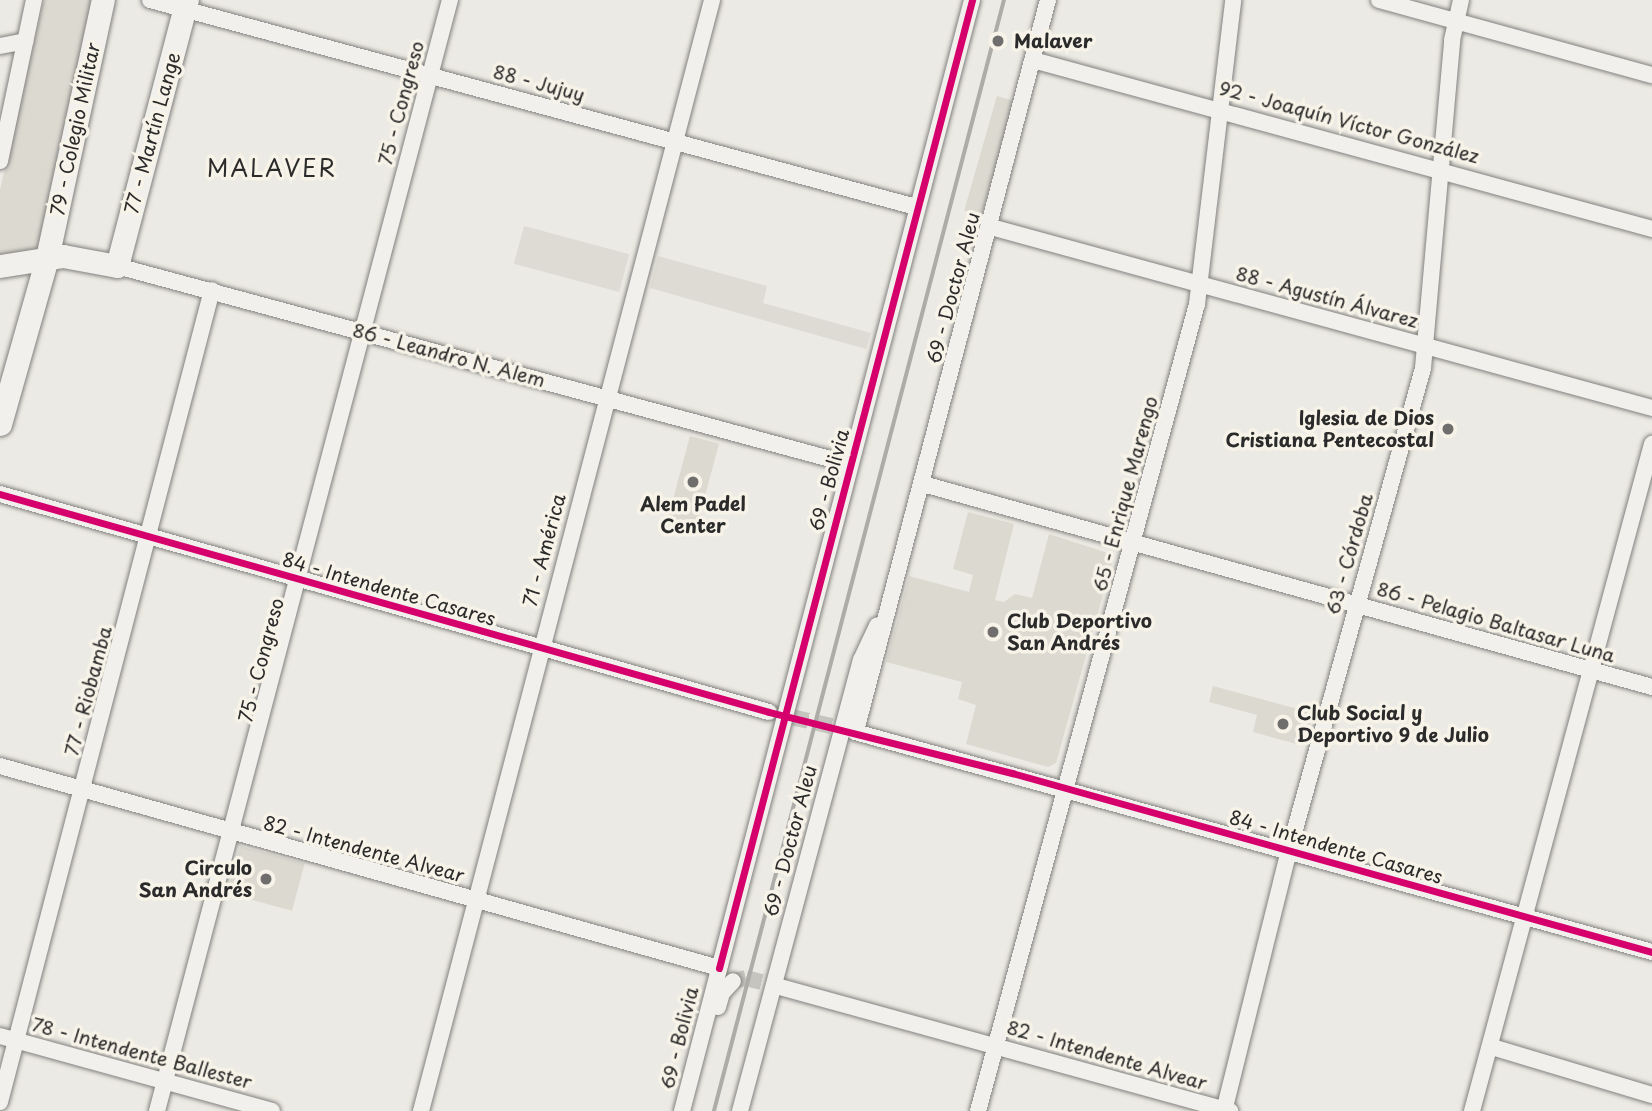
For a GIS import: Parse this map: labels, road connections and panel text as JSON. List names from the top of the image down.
{
  "streets": {
    "street": [
      "88 - Jujuy",
      "75 - Congreso",
      "92 - Joaquín Víctor González",
      "79 - Colegio Militar",
      "77 - Martín Lange",
      "69 - Doctor Aleu",
      "88 - Agustín Álvarez",
      "86 - Leandro N. Alem",
      "69 - Bolivia",
      "65 - Enrique Marengo",
      "71 - América",
      "63 - Córdoba",
      "84 - Intendente Casares",
      "86 - Pelagio Baltasar Luna",
      "77 - Riobamba",
      "82 - Intendente Alvear",
      "78 - Intendente Ballester"
    ]
  },
  "crossings": [
    ["88 - Jujuy", "75 - Congreso"],
    ["88 - Jujuy", "77 - Martín Lange"],
    ["88 - Jujuy", "69 - Bolivia"],
    ["88 - Jujuy", "71 - América"],
    ["75 - Congreso", "86 - Leandro N. Alem"],
    ["75 - Congreso", "84 - Intendente Casares"],
    ["75 - Congreso", "82 - Intendente Alvear"],
    ["75 - Congreso", "78 - Intendente Ballester"],
    ["92 - Joaquín Víctor González", "69 - Doctor Aleu"],
    ["92 - Joaquín Víctor González", "65 - Enrique Marengo"],
    ["92 - Joaquín Víctor González", "63 - Córdoba"],
    ["79 - Colegio Militar", "86 - Leandro N. Alem"],
    ["77 - Martín Lange", "86 - Leandro N. Alem"],
    ["69 - Doctor Aleu", "88 - Agustín Álvarez"],
    ["69 - Doctor Aleu", "84 - Intendente Casares"],
    ["69 - Doctor Aleu", "86 - Pelagio Baltasar Luna"],
    ["69 - Doctor Aleu", "82 - Intendente Alvear"],
    ["88 - Agustín Álvarez", "65 - Enrique Marengo"],
    ["88 - Agustín Álvarez", "63 - Córdoba"],
    ["86 - Leandro N. Alem", "69 - Bolivia"],
    ["86 - Leandro N. Alem", "71 - América"],
    ["86 - Leandro N. Alem", "77 - Riobamba"],
    ["69 - Bolivia", "84 - Intendente Casares"],
    ["69 - Bolivia", "82 - Intendente Alvear"],
    ["65 - Enrique Marengo", "84 - Intendente Casares"],
    ["65 - Enrique Marengo", "86 - Pelagio Baltasar Luna"],
    ["65 - Enrique Marengo", "82 - Intendente Alvear"],
    ["71 - América", "84 - Intendente Casares"],
    ["71 - América", "82 - Intendente Alvear"],
    ["63 - Córdoba", "84 - Intendente Casares"],
    ["63 - Córdoba", "86 - Pelagio Baltasar Luna"],
    ["63 - Córdoba", "82 - Intendente Alvear"],
    ["84 - Intendente Casares", "77 - Riobamba"],
    ["77 - Riobamba", "82 - Intendente Alvear"],
    ["77 - Riobamba", "78 - Intendente Ballester"]
  ],
  "districts": ["MALAVER"],
  "places": [
    "Malaver",
    "Iglesia de Dios Cristiana Pentecostal",
    "Alem Padel Center",
    "Club Deportivo San Andrés",
    "Club Social y Deportivo 9 de Julio",
    "Circulo San Andrés"
  ]
}
